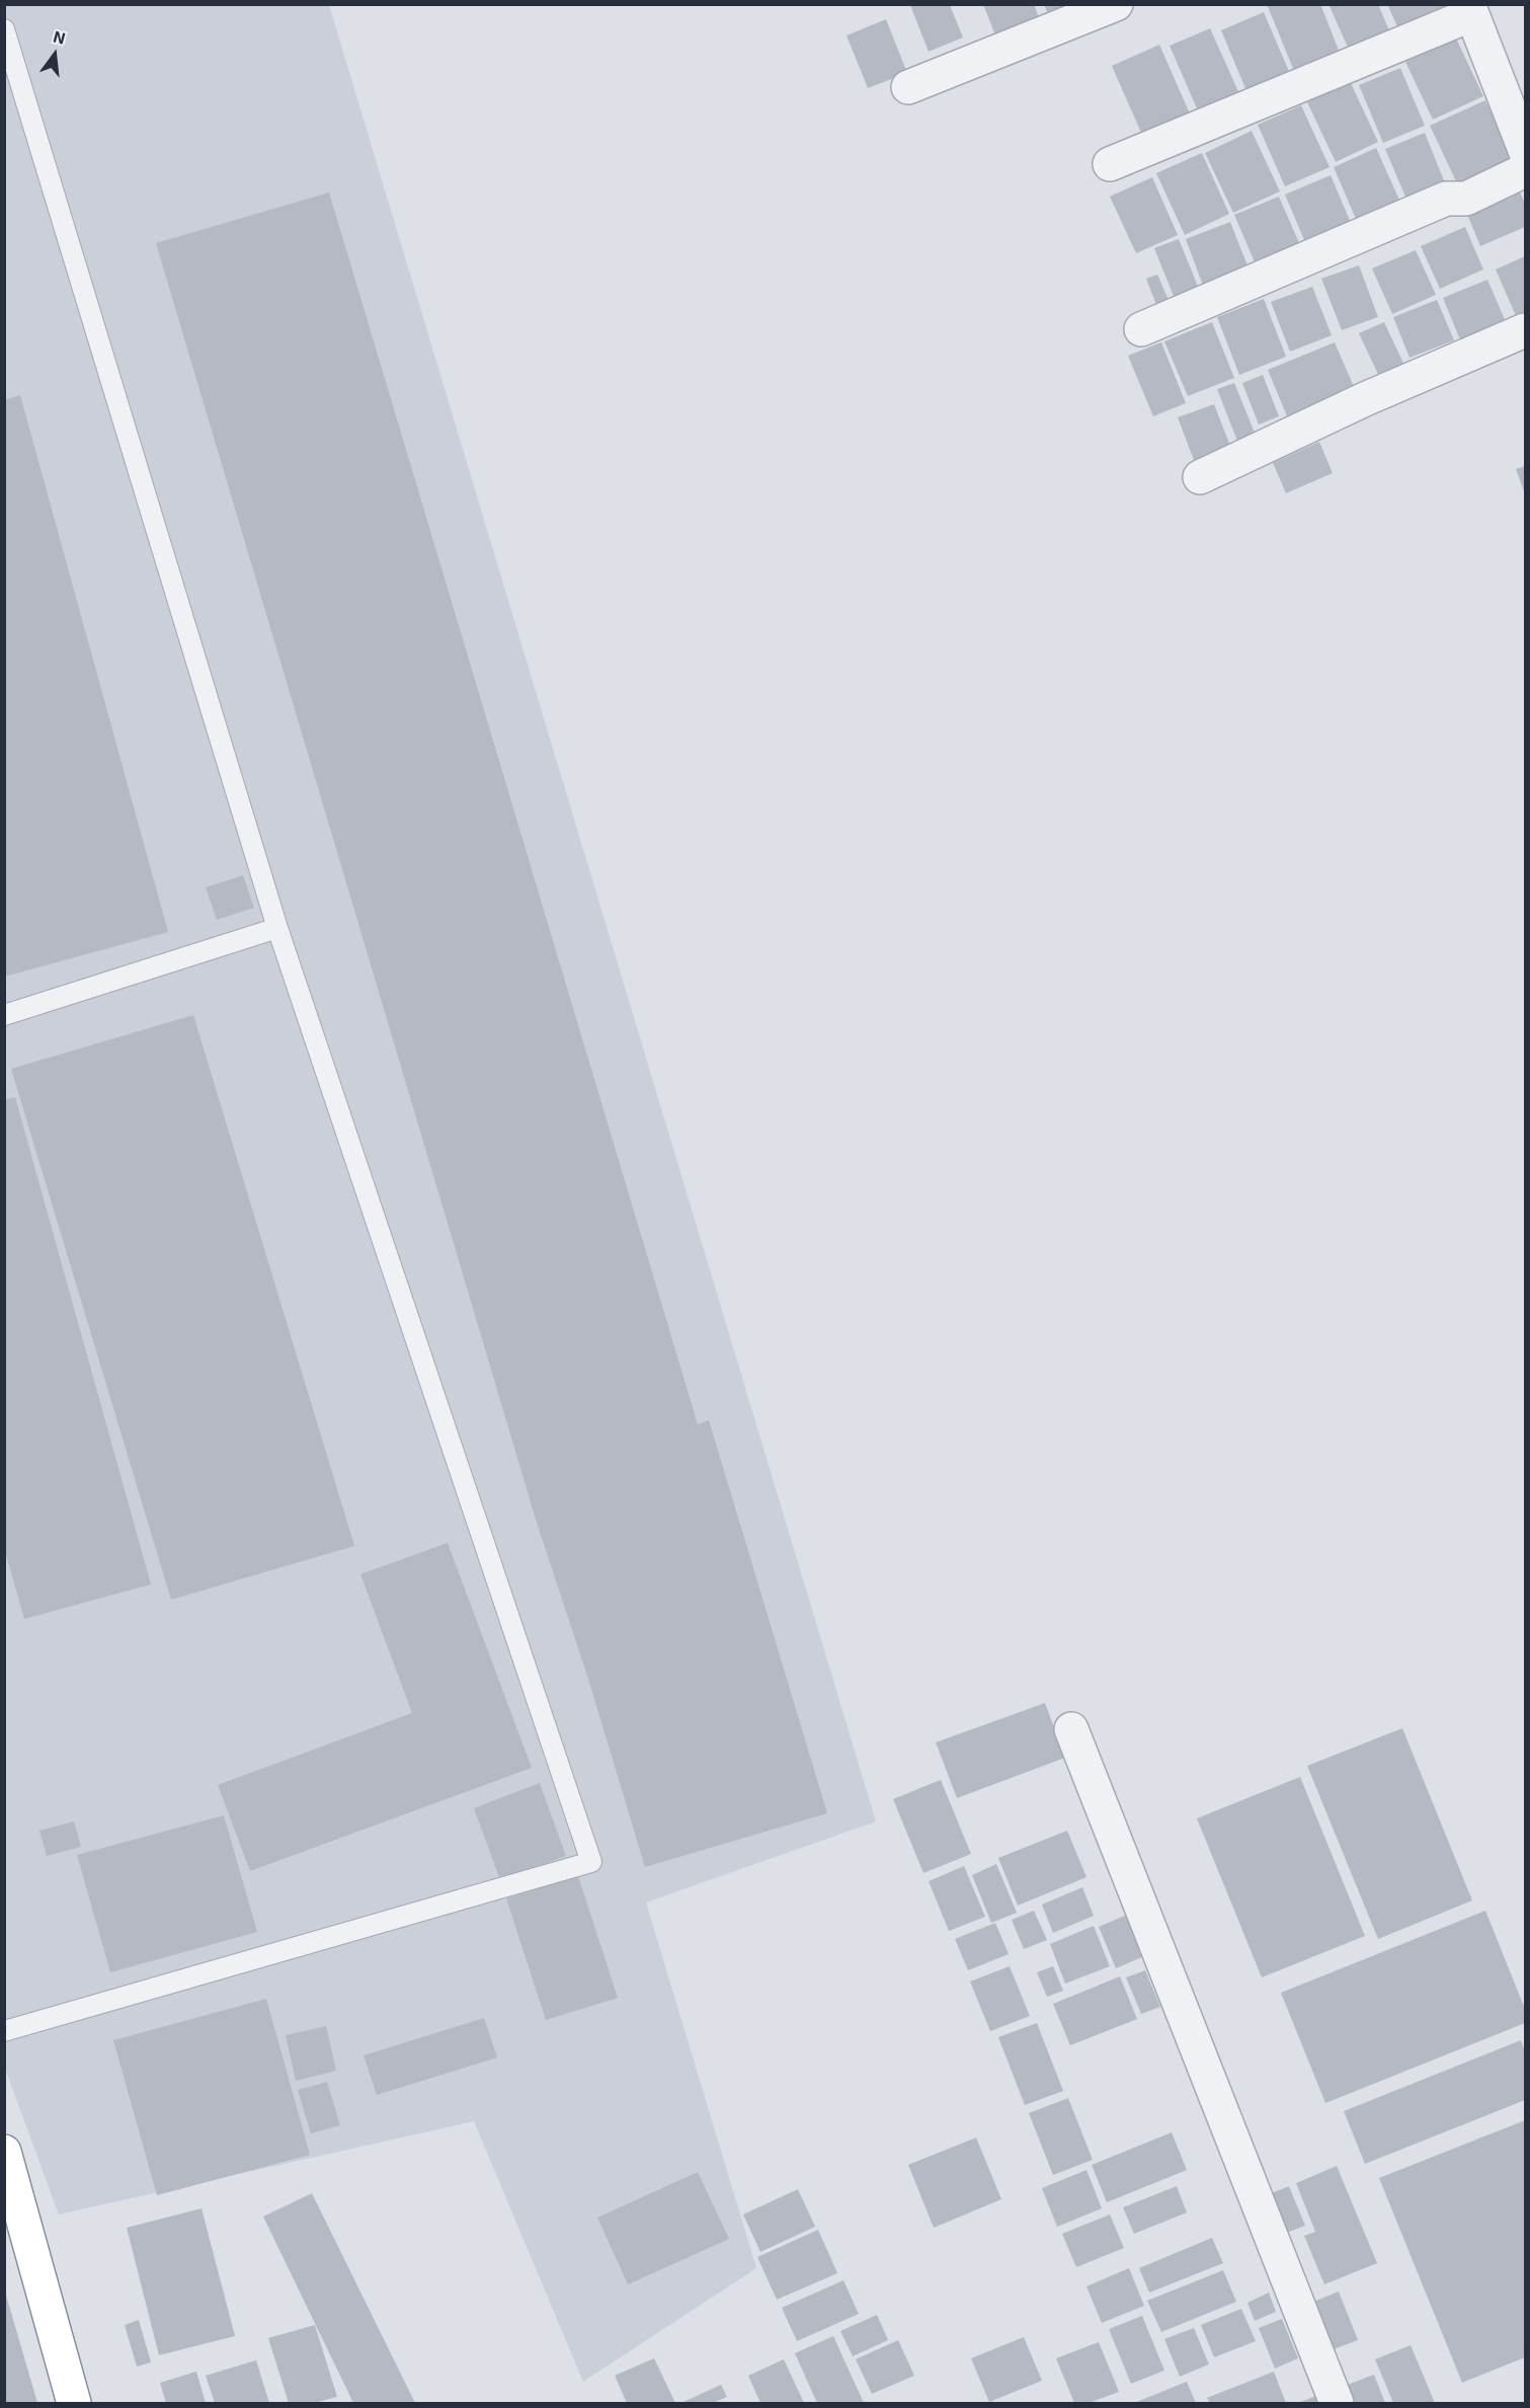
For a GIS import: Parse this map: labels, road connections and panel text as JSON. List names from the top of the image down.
{
  "north": "top"
}
